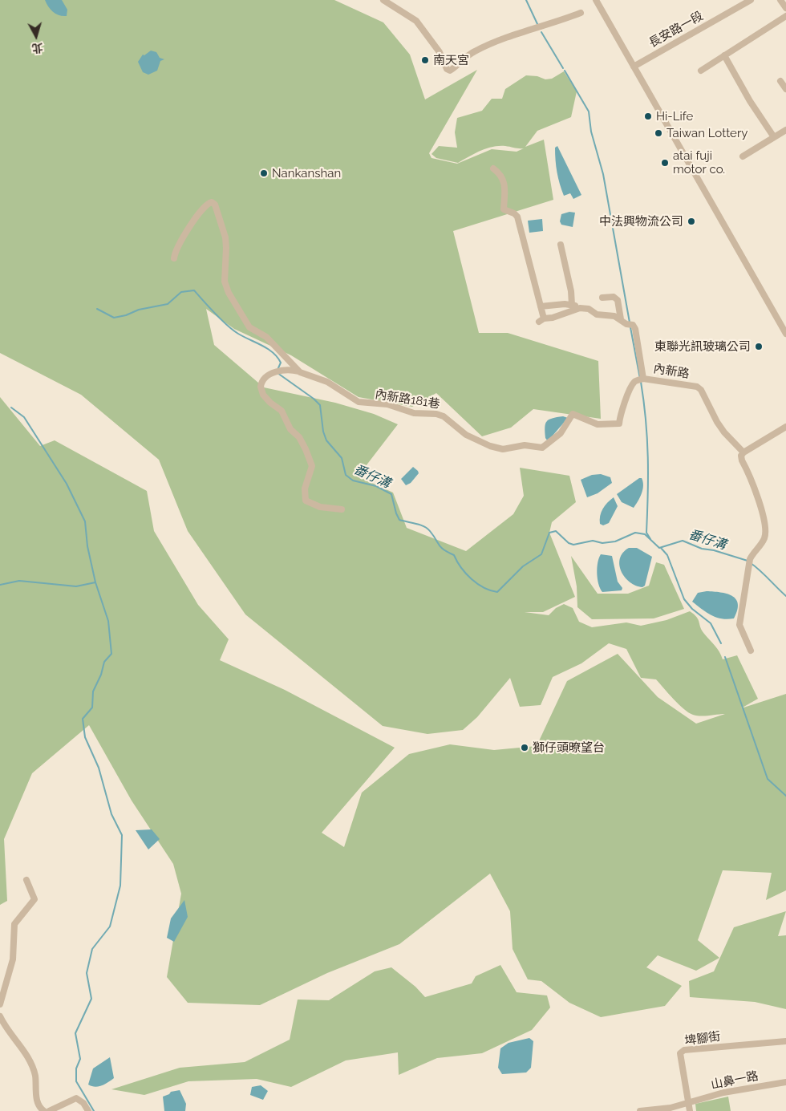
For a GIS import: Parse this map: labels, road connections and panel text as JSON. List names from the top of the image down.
{
  "streets": {
    "street": [
      "長安路一段",
      "內新路",
      "內新路181巷",
      "埤腳街",
      "山鼻一路"
    ]
  },
  "crossings": [
    ["內新路", "內新路181巷"],
    ["埤腳街", "山鼻一路"]
  ],
  "water": ["番仔溝"],
  "places": [
    "南天宮",
    "Hi-Life",
    "Taiwan Lottery",
    "atai fuji motor co.",
    "Nankanshan",
    "中法興物流公司",
    "東聯光訊玻璃公司",
    "獅仔頭暸望台"
  ],
  "north": "bottom"
}
